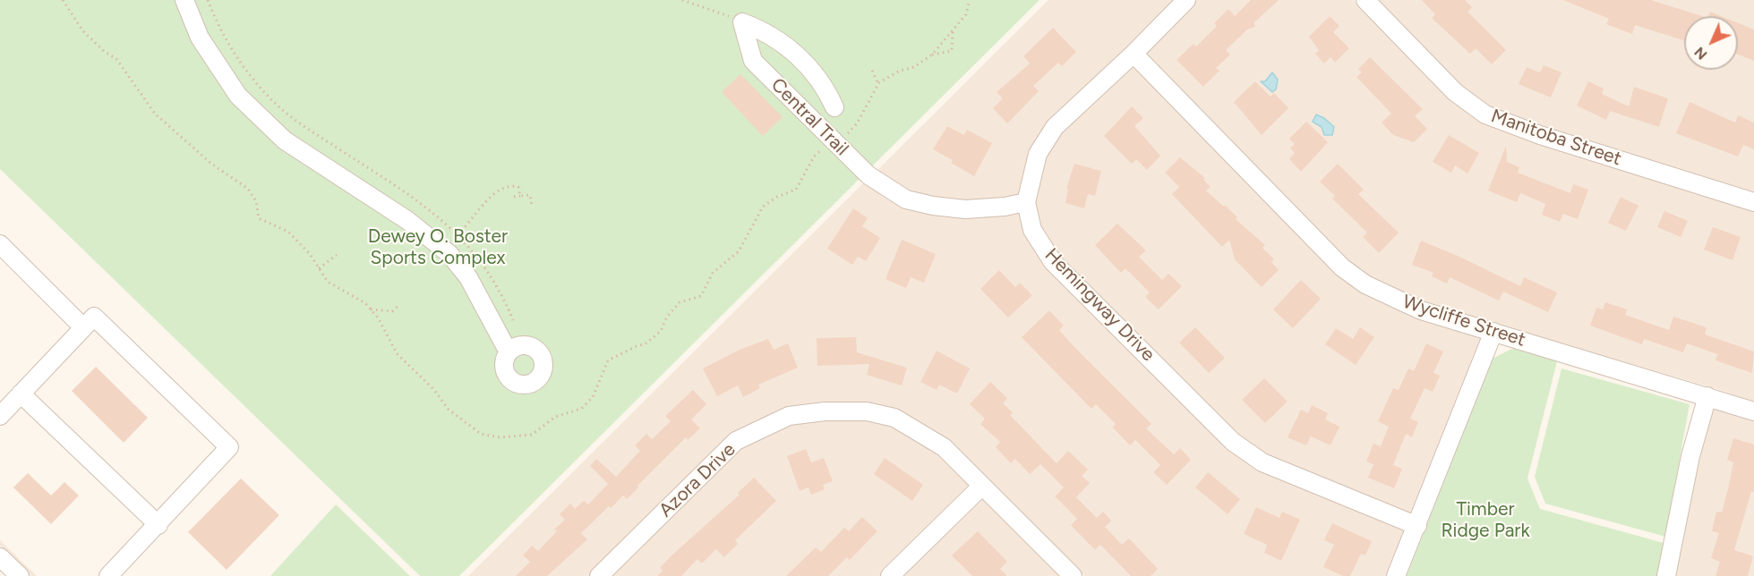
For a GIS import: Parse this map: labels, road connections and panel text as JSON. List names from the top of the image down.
{
  "streets": {
    "street": [
      "Central Trail",
      "Manitoba Street",
      "Hemingway Drive",
      "Wycliffe Street",
      "Azora Drive"
    ]
  },
  "crossings": [
    ["Central Trail", "Hemingway Drive"],
    ["Hemingway Drive", "Wycliffe Street"]
  ],
  "parks": ["Dewey O. Boster Sports Complex", "Timber Ridge Park"],
  "north": "bottom left"
}
